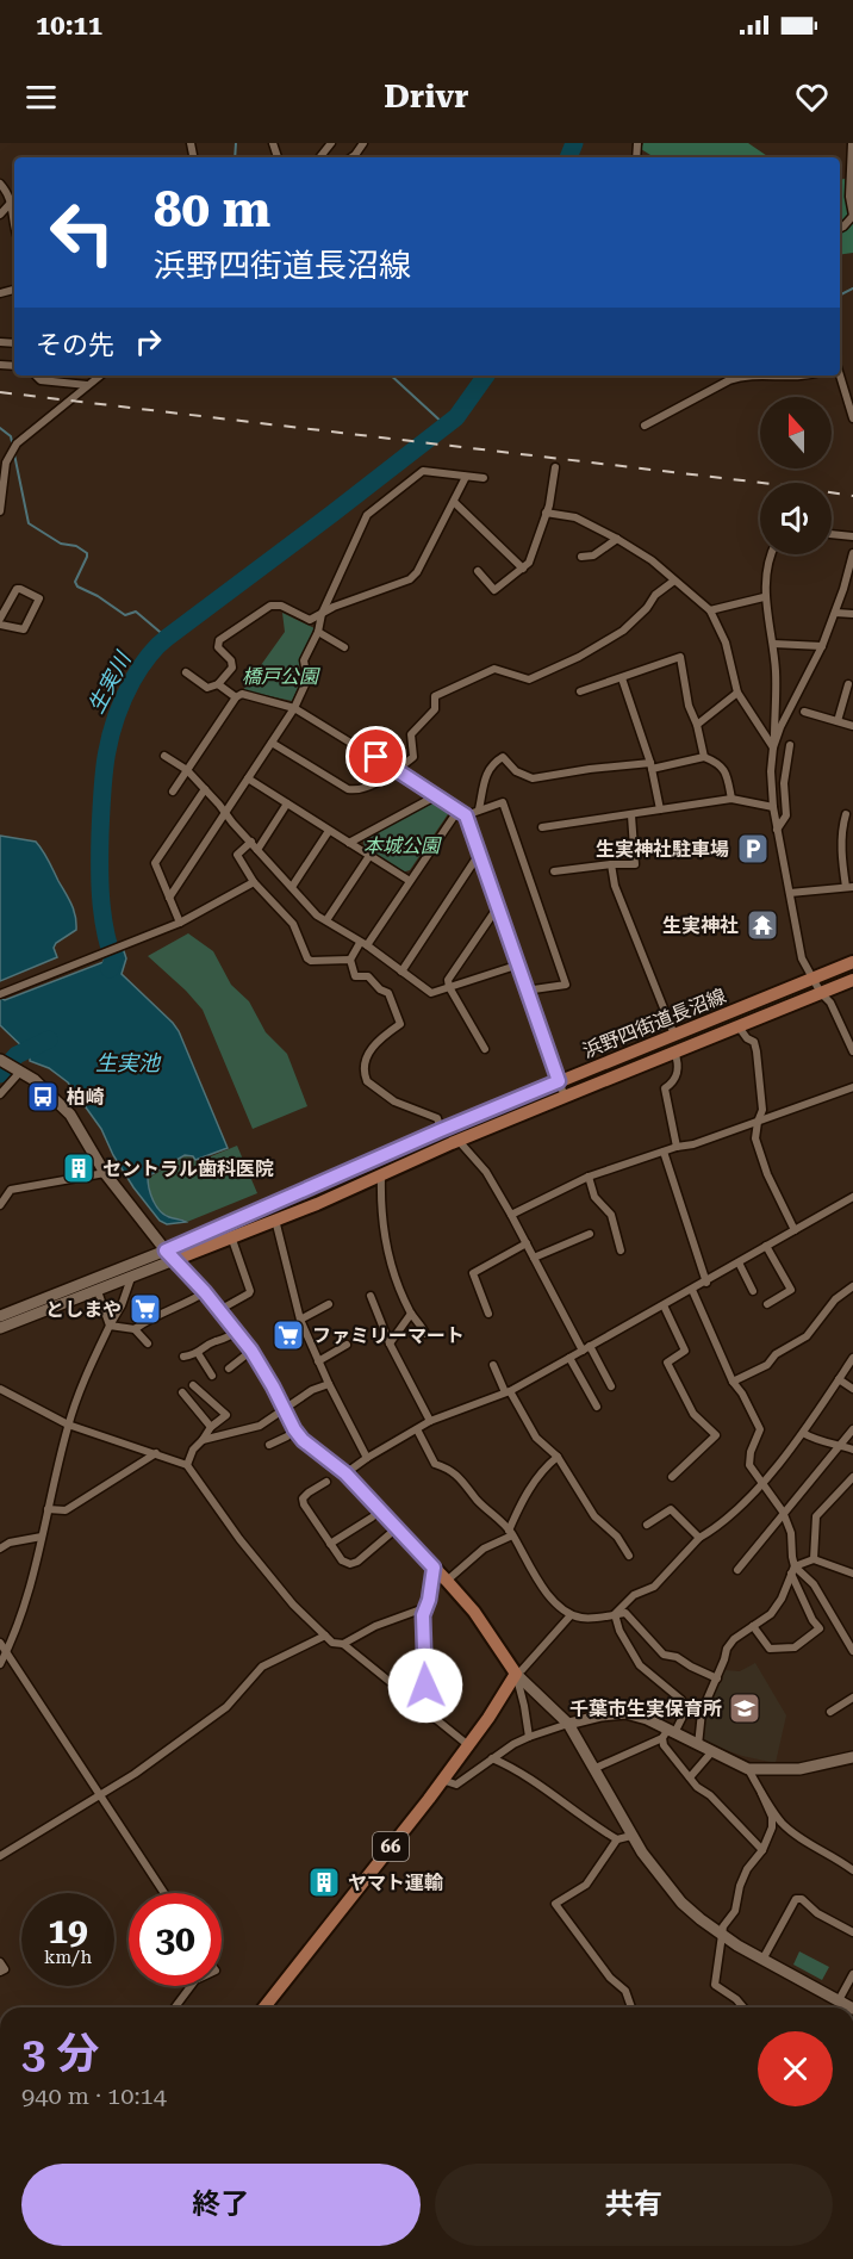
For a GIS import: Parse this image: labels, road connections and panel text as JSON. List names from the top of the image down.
{
  "streets": {
    "main road": ["浜野四街道長沼線", "66"]
  },
  "water": ["生実川", "生実池"],
  "parks": ["橋戸公園", "本城公園"],
  "places": {
    "parking": ["生実神社駐車場"],
    "temple": ["生実神社"],
    "bus stop": ["柏崎"],
    "building": ["セントラル歯科医院", "ヤマト運輸"],
    "supermarket": ["としまや", "ファミリーマート"],
    "school or university": ["千葉市生実保育所"]
  },
  "north": "top",
  "page": {
    "status": "10:11",
    "header": "Drivr",
    "turn": ["80 m", "浜野四街道長沼線"],
    "then": "その先",
    "speed": "19 km/h",
    "limit": "30",
    "heading": ["3 分", "940 m · 10:14"],
    "buttons": ["終了", "共有"]
  }
}
